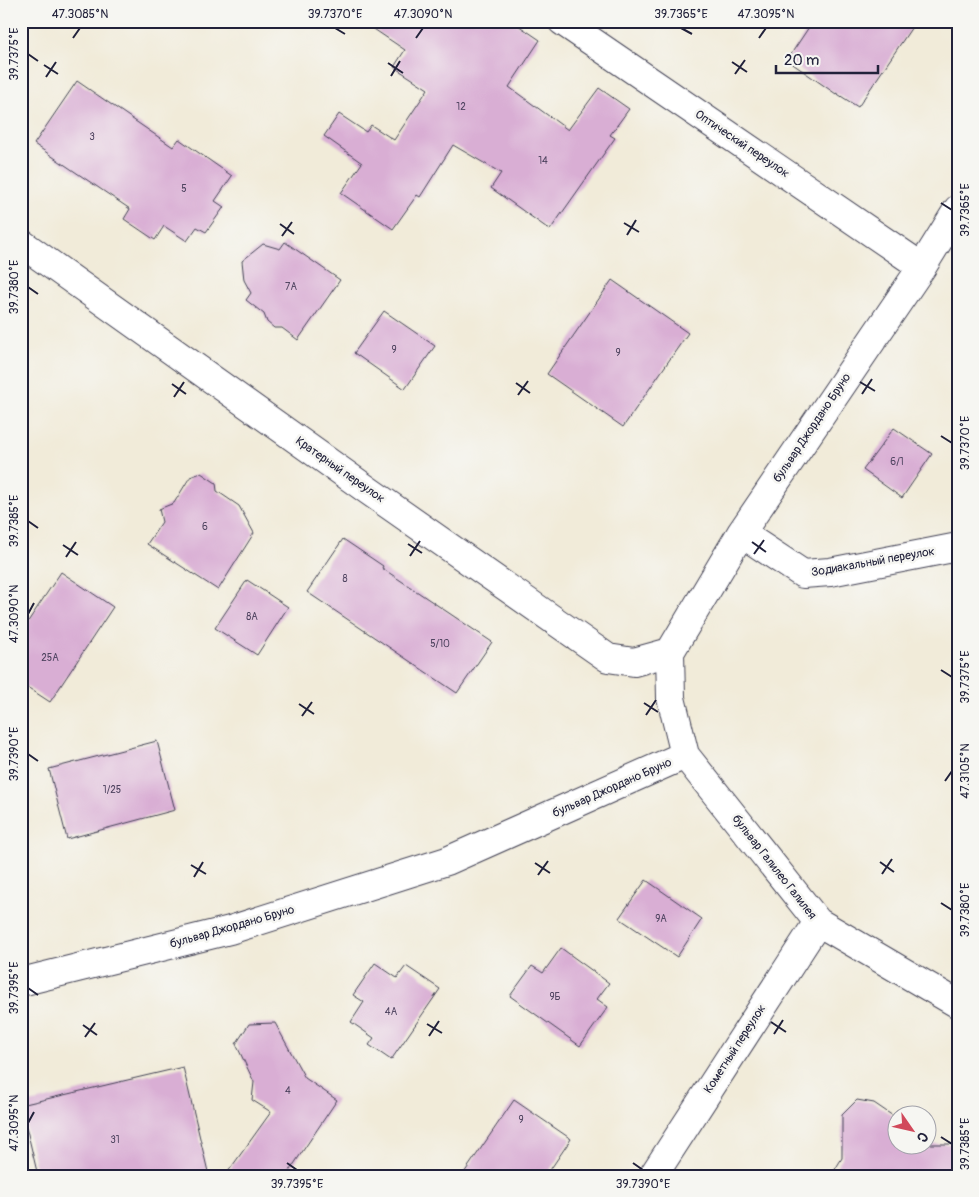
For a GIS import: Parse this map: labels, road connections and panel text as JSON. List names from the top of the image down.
{
  "streets": {
    "street": [
      "Оптический переулок",
      "бульвар Джордано Бруно",
      "Кратерный переулок",
      "Зодиакальный переулок",
      "бульвар Галилео Галилея",
      "Кометный переулок"
    ]
  },
  "crossings": [
    ["Оптический переулок", "бульвар Джордано Бруно"],
    ["бульвар Джордано Бруно", "Кратерный переулок"],
    ["бульвар Джордано Бруно", "Зодиакальный переулок"],
    ["бульвар Джордано Бруно", "бульвар Галилео Галилея"],
    ["бульвар Галилео Галилея", "Кометный переулок"]
  ],
  "house_numbers": [
    "12",
    "3",
    "14",
    "5",
    "7А",
    "9",
    "9",
    "6/1",
    "6",
    "8",
    "8А",
    "5/10",
    "25А",
    "1/25",
    "9А",
    "9Б",
    "4А",
    "4",
    "9",
    "31"
  ],
  "scale_bar": "20 m",
  "north": "bottom right",
  "coordinates": [
    "47.3085°N",
    "39.7370°E",
    "47.3090°N",
    "39.7365°E",
    "47.3095°N",
    "39.7375°E",
    "39.7380°E",
    "39.7385°E",
    "39.7390°E",
    "47.3105°N",
    "39.7395°E"
  ]
}
